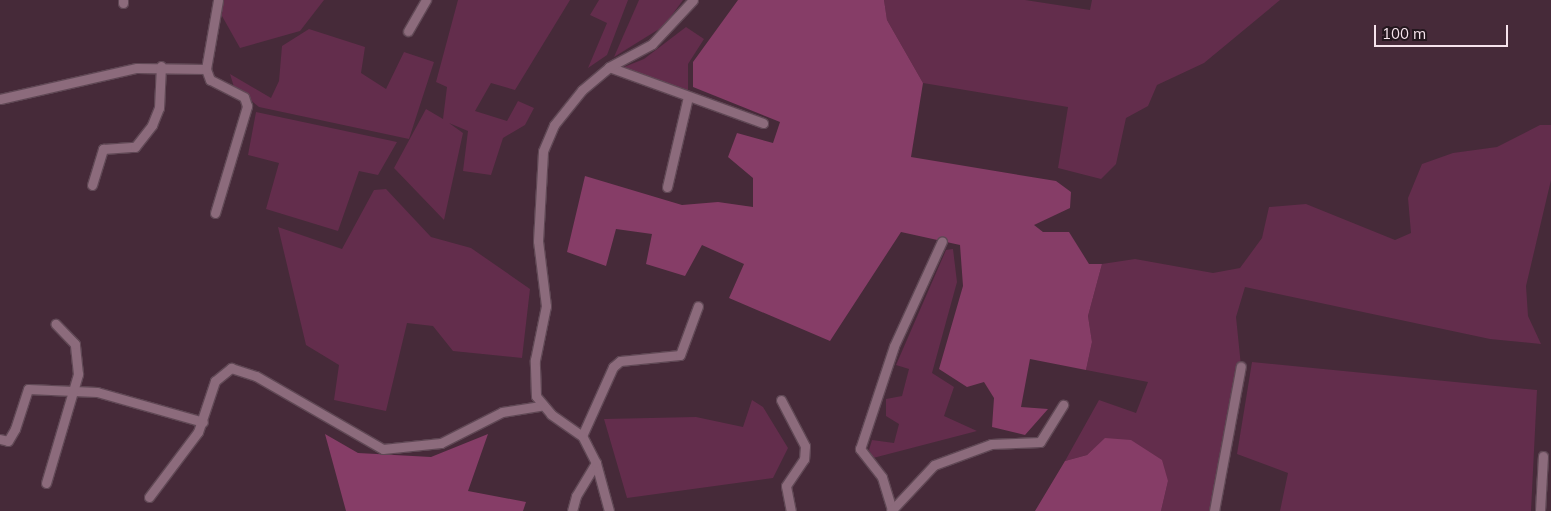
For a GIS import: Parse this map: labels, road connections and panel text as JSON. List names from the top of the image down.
{
  "scale_bar": "100 m"
}
